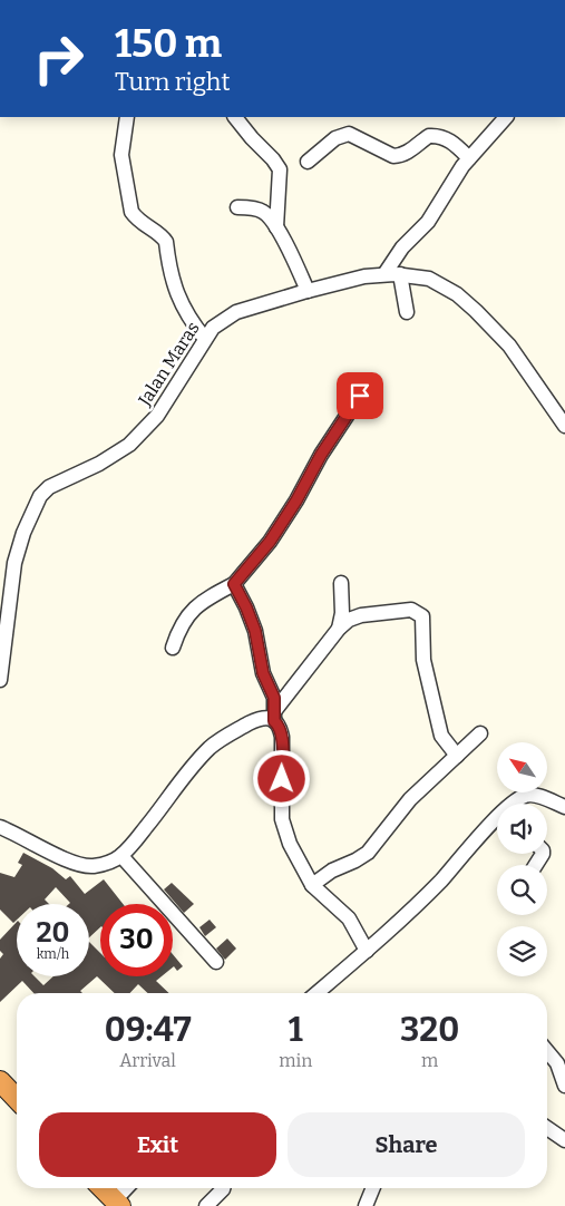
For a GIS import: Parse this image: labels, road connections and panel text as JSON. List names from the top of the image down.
{
  "streets": {
    "street": ["Jalan Maras"]
  },
  "north": "top left",
  "page": {
    "turn": ["150 m", "Turn right"],
    "speed": "20 km/h",
    "limit": "30",
    "eta": [
      "09:47",
      "Arrival",
      "1",
      "min",
      "320",
      "m"
    ],
    "buttons": ["Exit", "Share"]
  }
}
